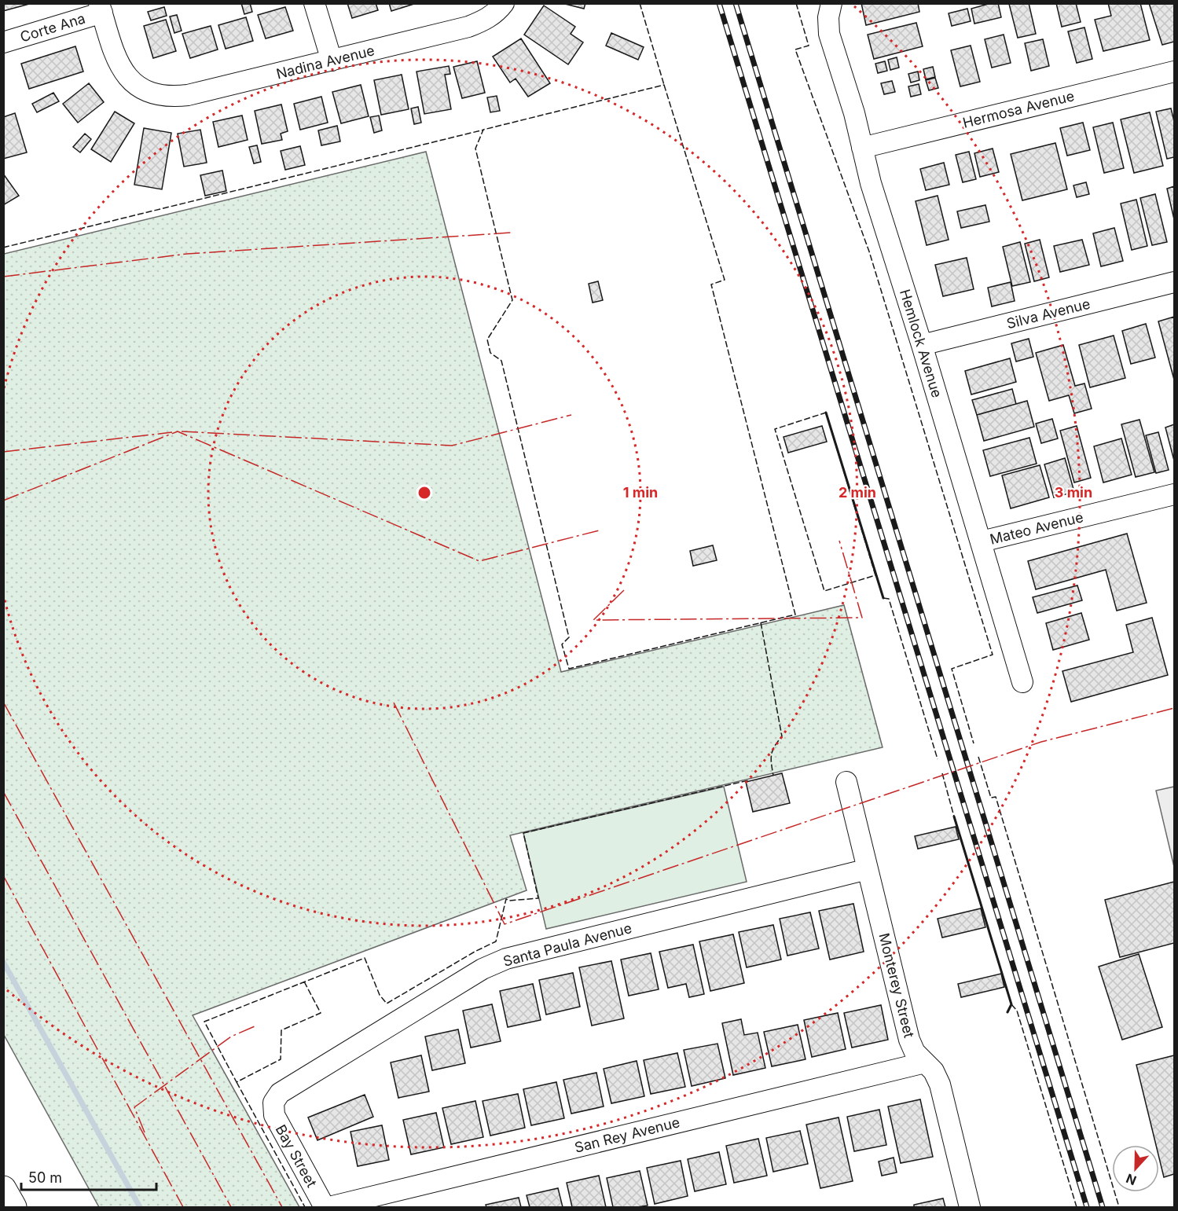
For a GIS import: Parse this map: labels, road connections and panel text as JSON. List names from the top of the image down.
{
  "streets": {
    "street": [
      "Corte Ana",
      "Nadina Avenue",
      "Hermosa Avenue",
      "Silva Avenue",
      "Hemlock Avenue",
      "Mateo Avenue",
      "Santa Paula Avenue",
      "Monterey Street",
      "San Rey Avenue",
      "Bay Street"
    ]
  },
  "crossings": [
    ["Corte Ana", "Nadina Avenue"],
    ["Hermosa Avenue", "Hemlock Avenue"],
    ["Silva Avenue", "Hemlock Avenue"],
    ["Hemlock Avenue", "Mateo Avenue"],
    ["Santa Paula Avenue", "Monterey Street"],
    ["Santa Paula Avenue", "Bay Street"],
    ["Monterey Street", "San Rey Avenue"]
  ],
  "scale_bar": "50 m",
  "north": "bottom",
  "rings": ["1 min", "2 min", "3 min"]
}
